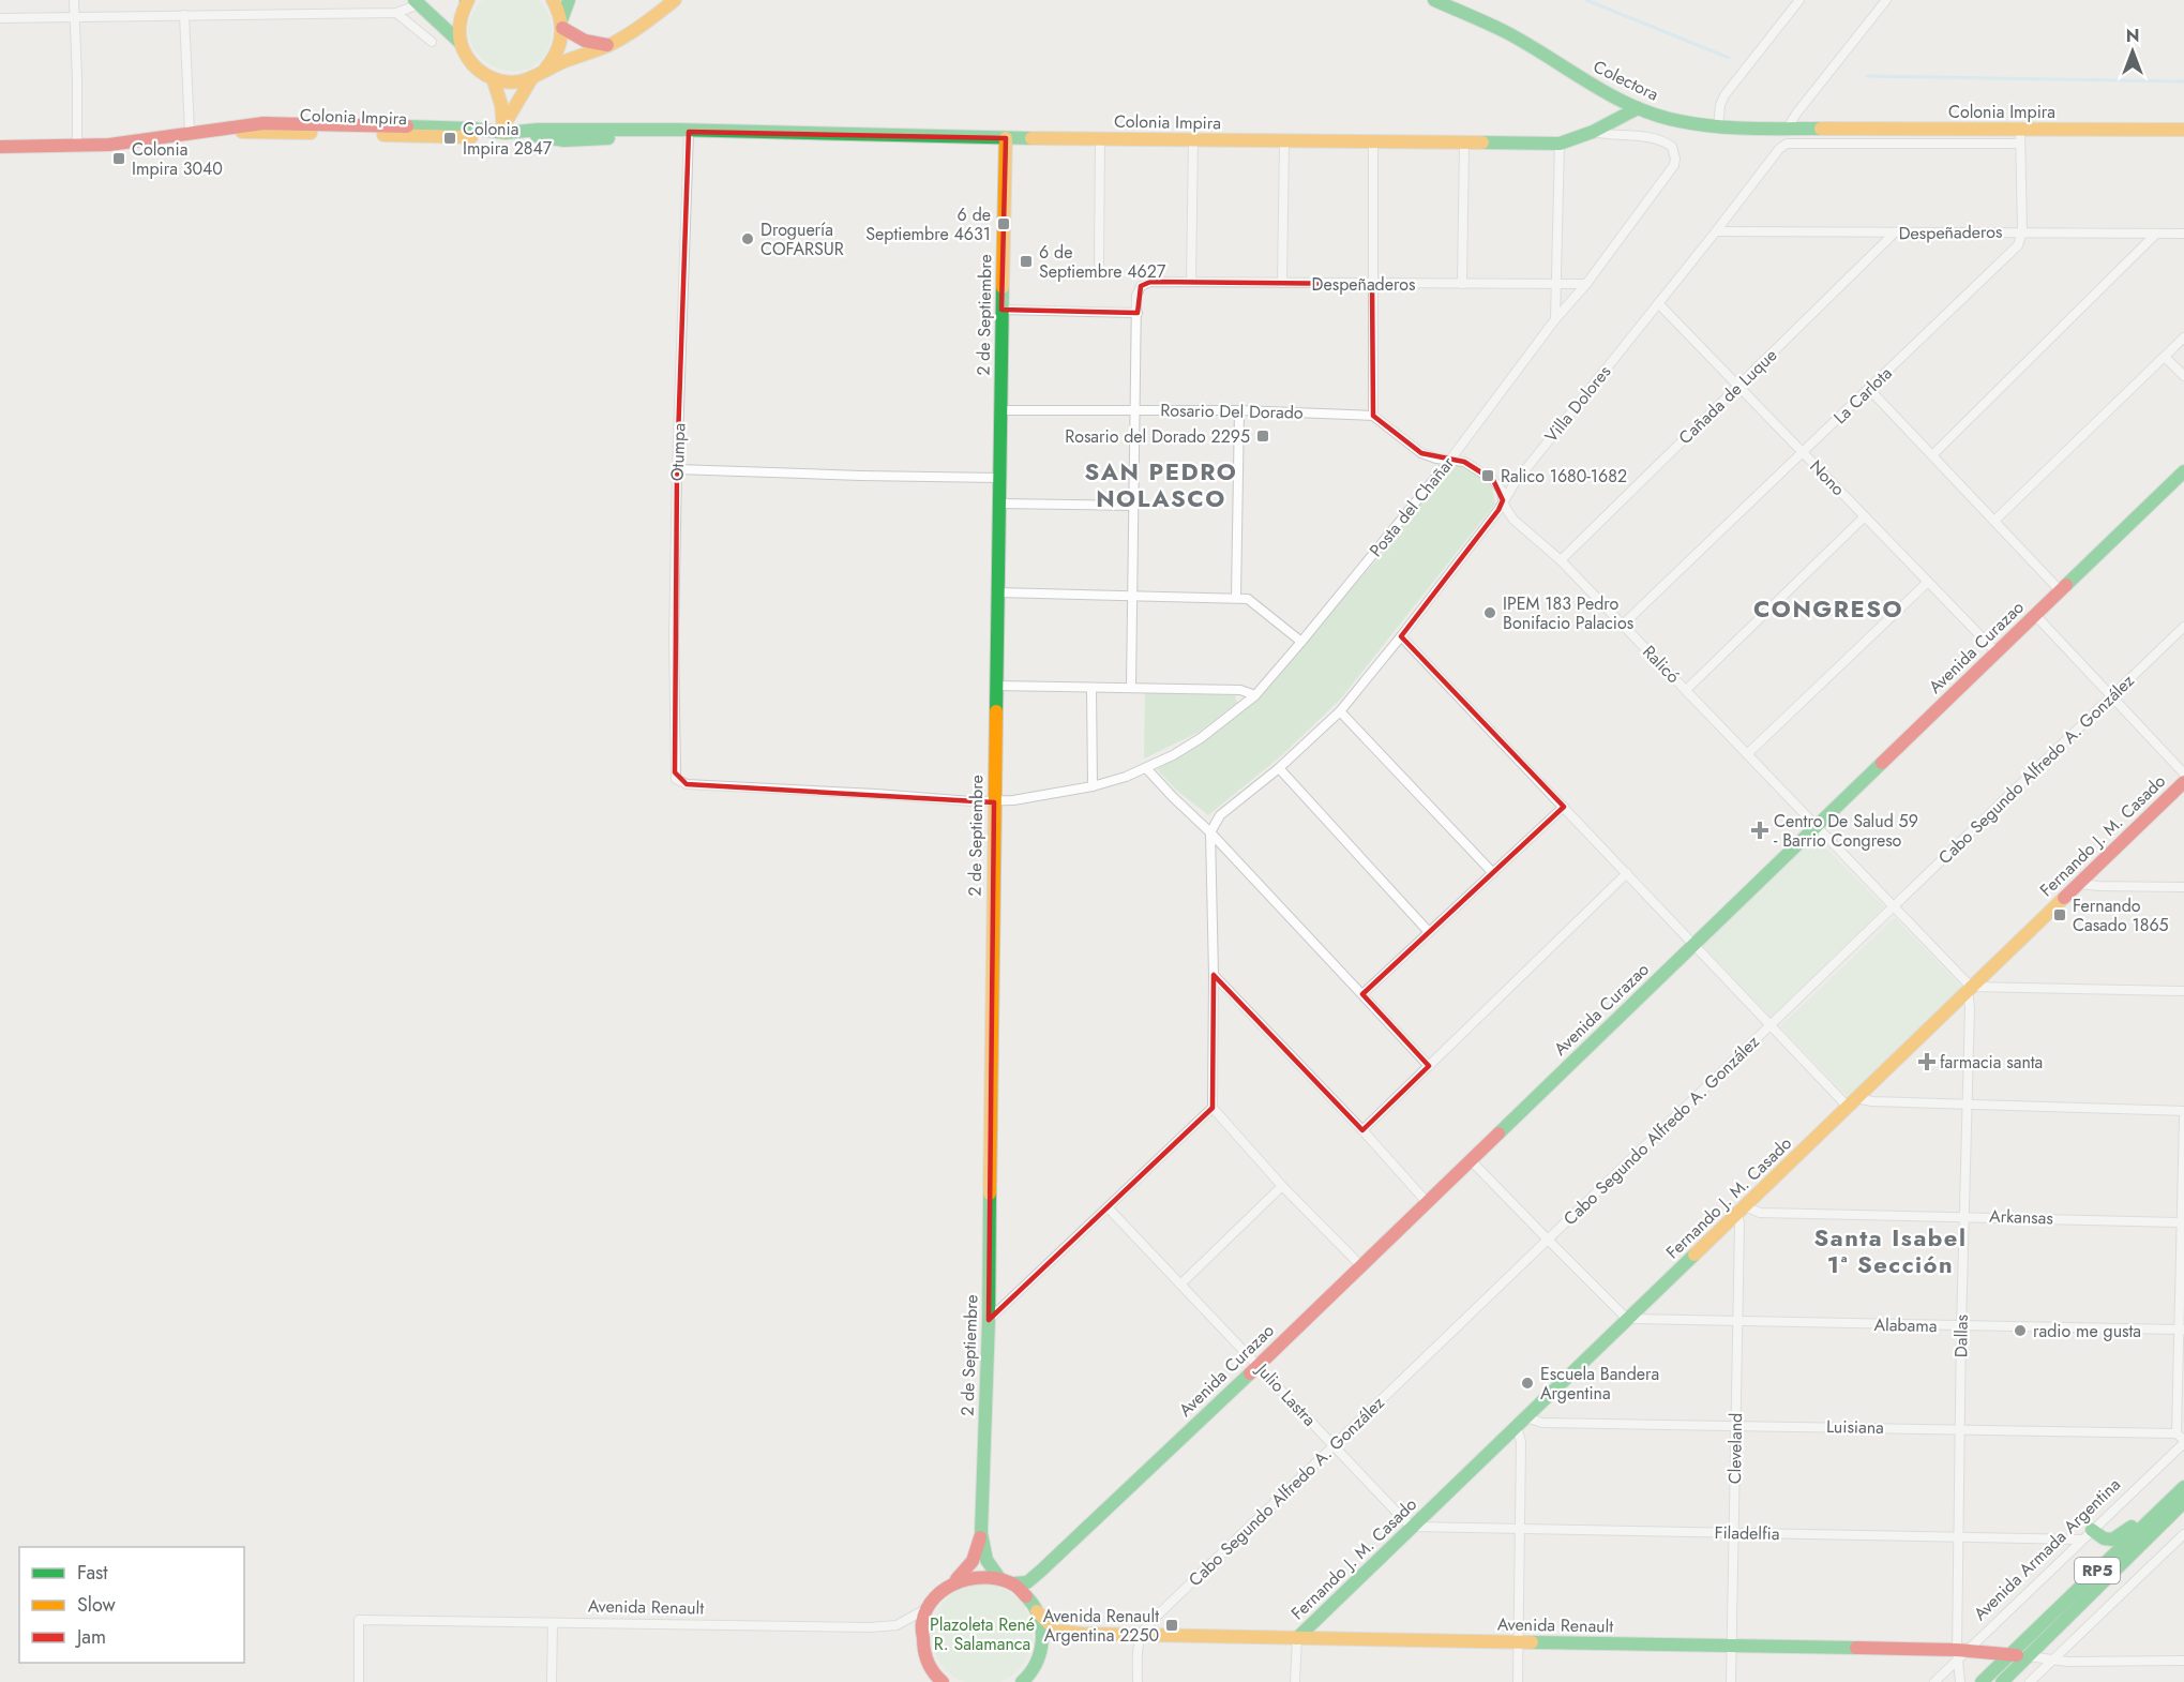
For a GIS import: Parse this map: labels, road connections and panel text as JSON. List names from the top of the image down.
{
  "streets": {
    "main road": [
      "Colectora",
      "Colonia Impira",
      "2 de Septiembre",
      "Avenida Curazao",
      "Fernando J. M. Casado",
      "RP5",
      "Avenida Renault"
    ],
    "street": [
      "Despeñaderos",
      "La Carlota",
      "Cañada de Luque",
      "Villa Dolores",
      "Rosario Del Dorado",
      "Otumpa",
      "Nono",
      "Posta del Chañar",
      "Ralicó",
      "Cabo Segundo Alfredo A. González",
      "Arkansas",
      "Alabama",
      "Dallas",
      "Julio Lastra",
      "Luisiana",
      "Cleveland",
      "Filadelfia",
      "Avenida Armada Argentina"
    ]
  },
  "crossings": [
    ["Colectora", "Colonia Impira"],
    ["Colonia Impira", "2 de Septiembre"],
    ["Colonia Impira", "Otumpa"],
    ["Colonia Impira", "Posta del Chañar"],
    ["Despeñaderos", "La Carlota"],
    ["Despeñaderos", "Cañada de Luque"],
    ["Despeñaderos", "Villa Dolores"],
    ["Despeñaderos", "Posta del Chañar"],
    ["2 de Septiembre", "Rosario Del Dorado"],
    ["2 de Septiembre", "Posta del Chañar"],
    ["2 de Septiembre", "Avenida Renault"],
    ["La Carlota", "Nono"],
    ["La Carlota", "Ralicó"],
    ["Cañada de Luque", "Nono"],
    ["Cañada de Luque", "Ralicó"],
    ["Villa Dolores", "Nono"],
    ["Villa Dolores", "Ralicó"],
    ["Otumpa", "Posta del Chañar"],
    ["Nono", "Avenida Curazao"],
    ["Posta del Chañar", "Ralicó"],
    ["Avenida Curazao", "Ralicó"],
    ["Avenida Curazao", "Julio Lastra"],
    ["Ralicó", "Cabo Segundo Alfredo A. González"],
    ["Ralicó", "Fernando J. M. Casado"],
    ["Ralicó", "Dallas"],
    ["Cabo Segundo Alfredo A. González", "Julio Lastra"],
    ["Cabo Segundo Alfredo A. González", "Avenida Renault"],
    ["Fernando J. M. Casado", "Arkansas"],
    ["Fernando J. M. Casado", "Alabama"],
    ["Fernando J. M. Casado", "Dallas"],
    ["Fernando J. M. Casado", "Julio Lastra"],
    ["Fernando J. M. Casado", "Luisiana"],
    ["Fernando J. M. Casado", "Cleveland"],
    ["Fernando J. M. Casado", "Filadelfia"],
    ["Fernando J. M. Casado", "Avenida Renault"],
    ["Arkansas", "Dallas"],
    ["Arkansas", "Cleveland"],
    ["Alabama", "Dallas"],
    ["Alabama", "Cleveland"],
    ["Dallas", "Luisiana"],
    ["Dallas", "Filadelfia"],
    ["Dallas", "Avenida Armada Argentina"],
    ["Dallas", "Avenida Renault"],
    ["Julio Lastra", "Filadelfia"],
    ["Luisiana", "Cleveland"],
    ["Luisiana", "Avenida Armada Argentina"],
    ["Cleveland", "Filadelfia"],
    ["Cleveland", "Avenida Renault"],
    ["Filadelfia", "Avenida Armada Argentina"],
    ["Avenida Armada Argentina", "Avenida Renault"],
    ["RP5", "Avenida Renault"]
  ],
  "districts": ["SAN PEDRO NOLASCO", "CONGRESO", "Santa Isabel 1ª Sección"],
  "parks": ["Plazoleta René R. Salamanca"],
  "places": {
    "transit": [
      "Colonia Impira 2847",
      "Colonia Impira 3040",
      "6 de Septiembre 4631",
      "6 de Septiembre 4627",
      "Rosario del Dorado 2295",
      "Ralico 1680-1682",
      "Fernando Casado 1865",
      "Avenida Renault Argentina 2250"
    ],
    "other": [
      "Droguería COFARSUR",
      "IPEM 183 Pedro Bonifacio Palacios",
      "radio me gusta",
      "Escuela Bandera Argentina"
    ],
    "health": ["Centro De Salud 59 - Barrio Congreso", "farmacia santa"]
  },
  "legend": ["Fast", "Slow", "Jam"],
  "north": "top"
}
